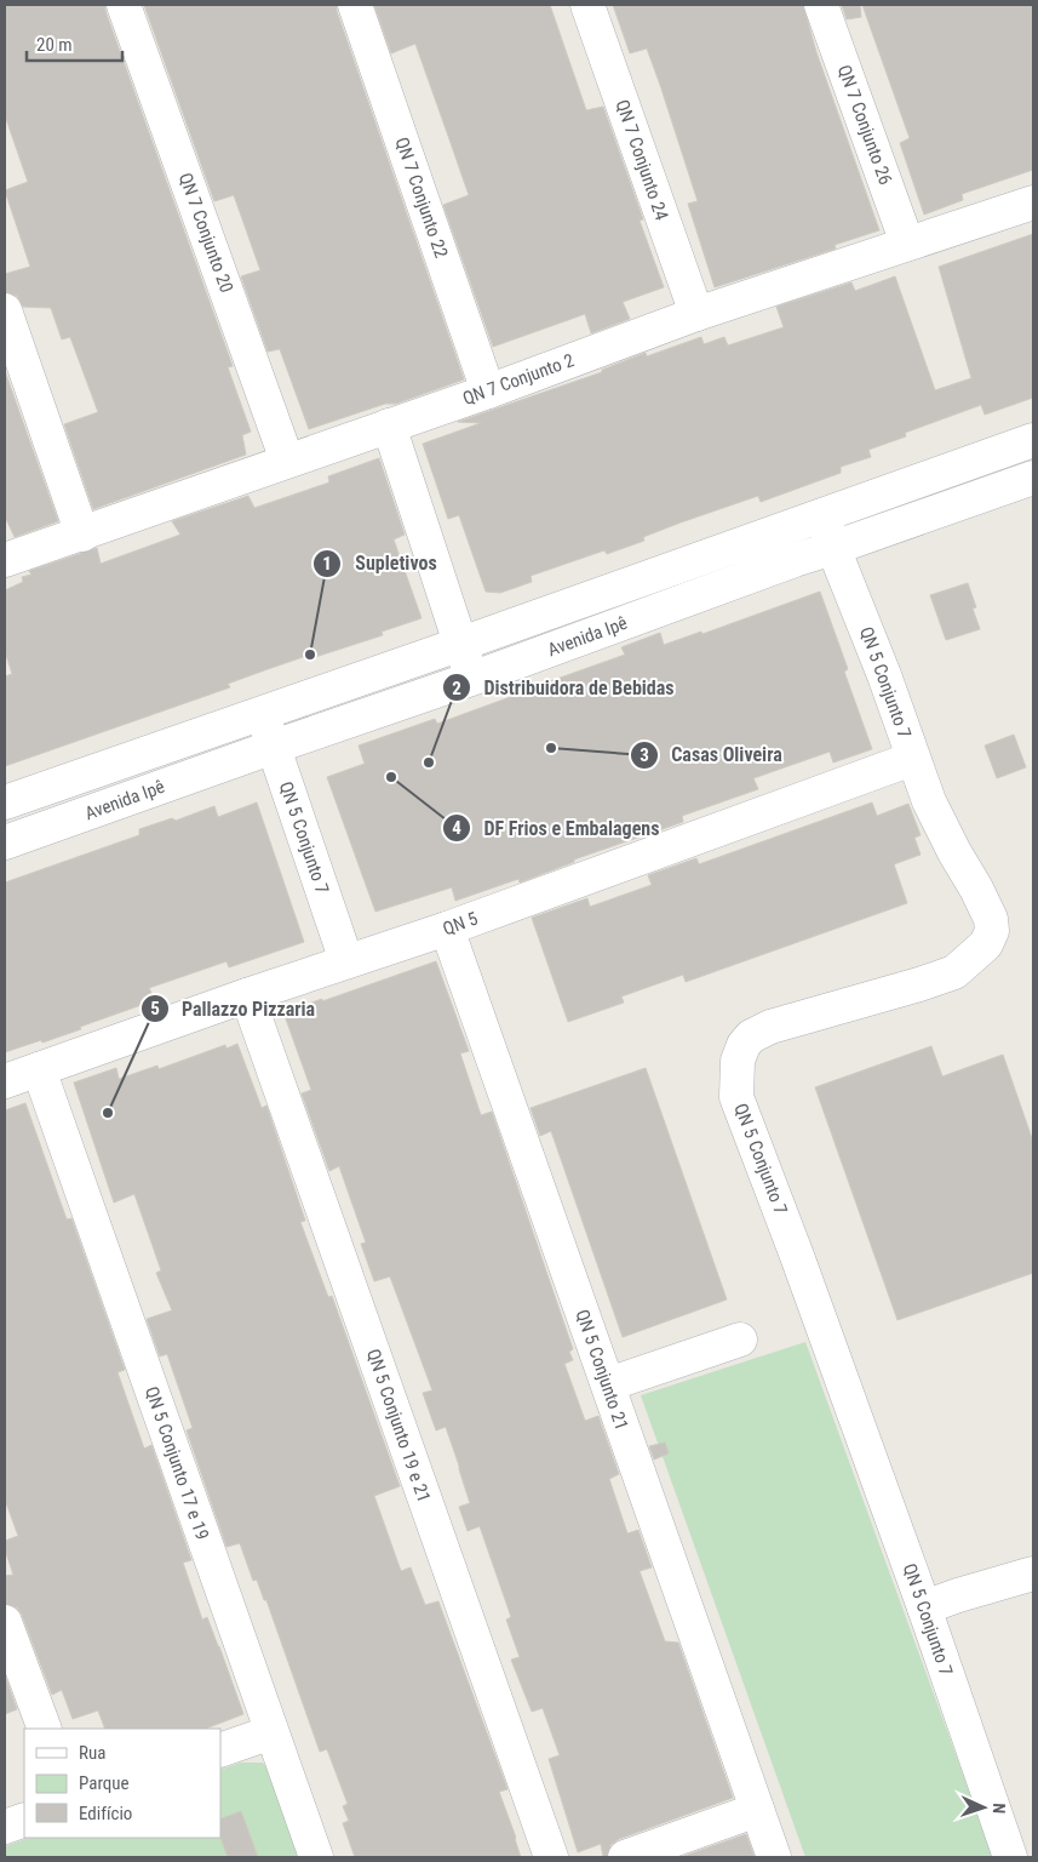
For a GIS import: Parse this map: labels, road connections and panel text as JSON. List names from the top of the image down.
{
  "streets": {
    "street": [
      "QN 7 Conjunto 26",
      "QN 7 Conjunto 24",
      "QN 7 Conjunto 22",
      "QN 7 Conjunto 20",
      "QN 7 Conjunto 2",
      "Avenida Ipê",
      "QN 5 Conjunto 7",
      "QN 5",
      "QN 5 Conjunto 21",
      "QN 5 Conjunto 19 e 21",
      "QN 5 Conjunto 17 e 19"
    ]
  },
  "crossings": [
    ["QN 7 Conjunto 26", "QN 7 Conjunto 2"],
    ["QN 7 Conjunto 24", "QN 7 Conjunto 2"],
    ["QN 7 Conjunto 22", "QN 7 Conjunto 2"],
    ["QN 7 Conjunto 20", "QN 7 Conjunto 2"],
    ["Avenida Ipê", "QN 5 Conjunto 7"],
    ["QN 5 Conjunto 7", "QN 5"],
    ["QN 5", "QN 5 Conjunto 21"],
    ["QN 5", "QN 5 Conjunto 19 e 21"],
    ["QN 5", "QN 5 Conjunto 17 e 19"]
  ],
  "places": [
    "Supletivos",
    "Casas Oliveira",
    "Distribuidora de Bebidas",
    "DF Frios e Embalagens",
    "Pallazzo Pizzaria"
  ],
  "legend": ["Rua", "Parque", "Edifício"],
  "scale_bar": "20 m",
  "north": "right"
}
